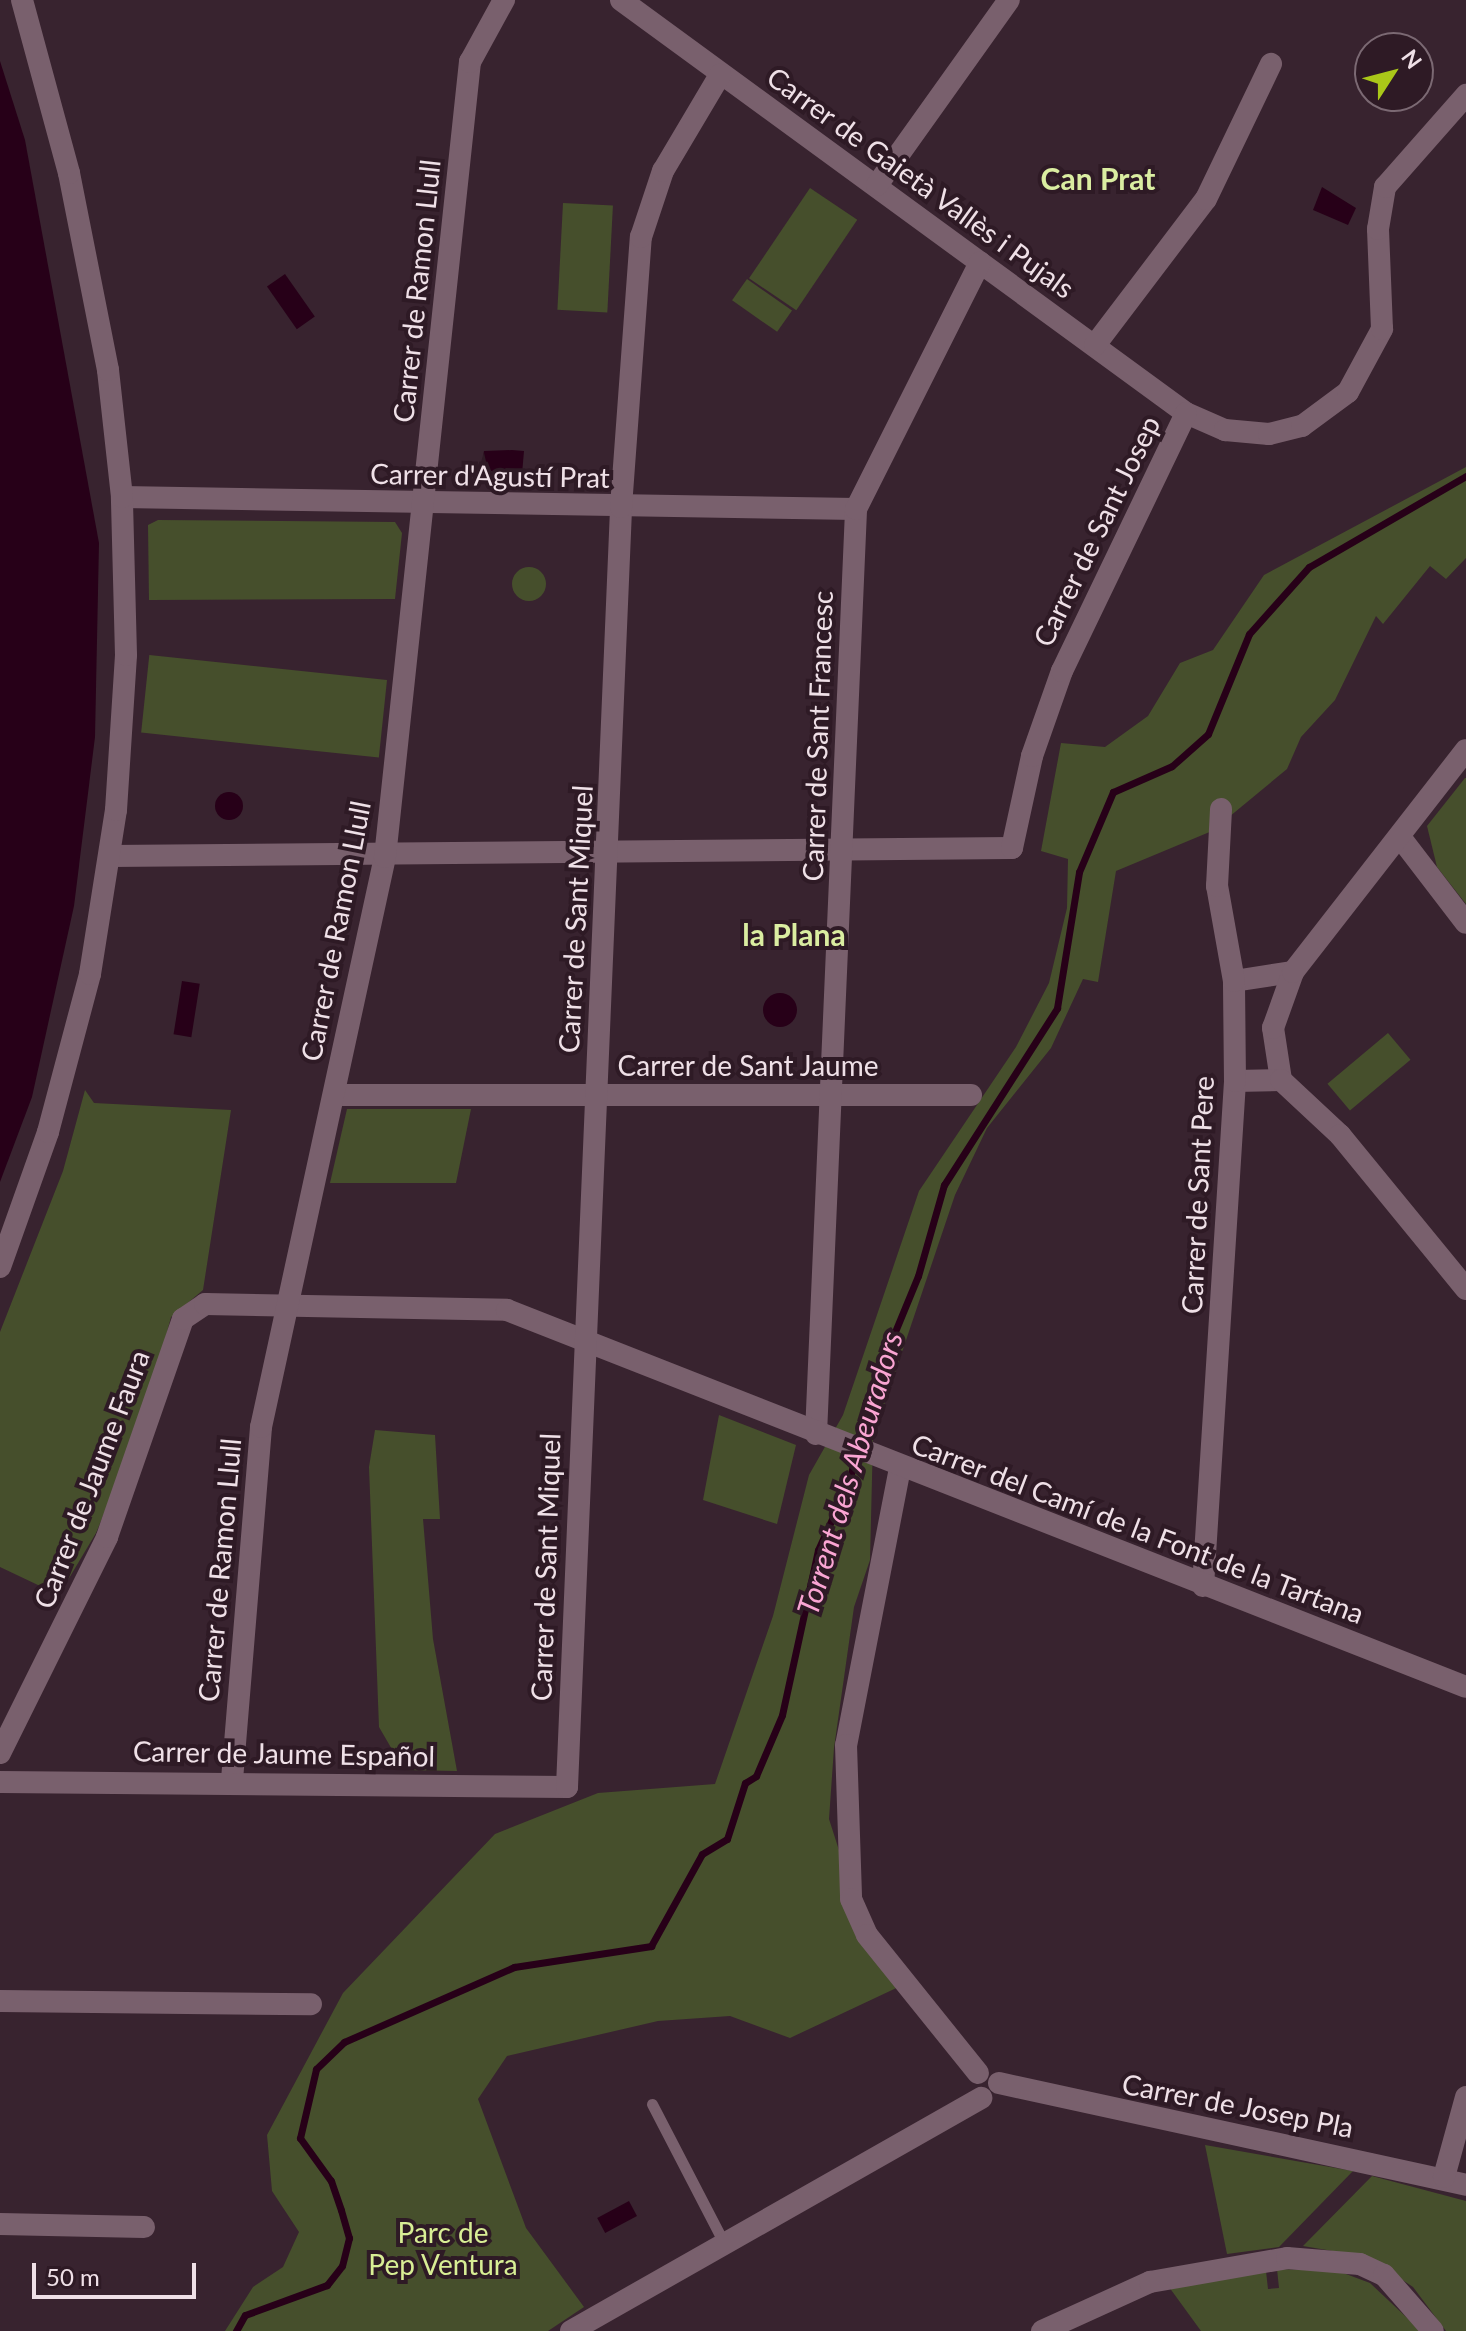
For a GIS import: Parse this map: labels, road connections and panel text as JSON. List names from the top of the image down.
{
  "streets": {
    "street": [
      "Carrer de Gaietà Vallès i Pujals",
      "Carrer de Ramon Llull",
      "Carrer d'Agustí Prat",
      "Carrer de Sant Josep",
      "Carrer de Sant Francesc",
      "Carrer de Sant Miquel",
      "Carrer de Sant Jaume",
      "Carrer de Sant Pere",
      "Carrer de Jaume Faura",
      "Carrer del Camí de la Font de la Tartana",
      "Carrer de Jaume Español",
      "Carrer de Josep Pla"
    ]
  },
  "crossings": [
    ["Carrer de Gaietà Vallès i Pujals", "Carrer de Sant Josep"],
    ["Carrer de Gaietà Vallès i Pujals", "Carrer de Sant Francesc"],
    ["Carrer de Gaietà Vallès i Pujals", "Carrer de Sant Miquel"],
    ["Carrer de Ramon Llull", "Carrer d'Agustí Prat"],
    ["Carrer de Ramon Llull", "Carrer de Sant Jaume"],
    ["Carrer de Ramon Llull", "Carrer de Jaume Faura"],
    ["Carrer de Ramon Llull", "Carrer del Camí de la Font de la Tartana"],
    ["Carrer de Ramon Llull", "Carrer de Jaume Español"],
    ["Carrer d'Agustí Prat", "Carrer de Sant Francesc"],
    ["Carrer d'Agustí Prat", "Carrer de Sant Miquel"],
    ["Carrer de Sant Josep", "Carrer de Sant Francesc"],
    ["Carrer de Sant Francesc", "Carrer de Sant Jaume"],
    ["Carrer de Sant Francesc", "Carrer del Camí de la Font de la Tartana"],
    ["Carrer de Sant Miquel", "Carrer de Sant Jaume"],
    ["Carrer de Sant Miquel", "Carrer del Camí de la Font de la Tartana"],
    ["Carrer de Sant Miquel", "Carrer de Jaume Español"],
    ["Carrer de Sant Pere", "Carrer del Camí de la Font de la Tartana"],
    ["Carrer de Jaume Faura", "Carrer del Camí de la Font de la Tartana"]
  ],
  "districts": ["Can Prat", "la Plana"],
  "water": ["Torrent dels Abeuradors"],
  "parks": ["Parc de Pep Ventura"],
  "scale_bar": "50 m",
  "north": "top right"
}
